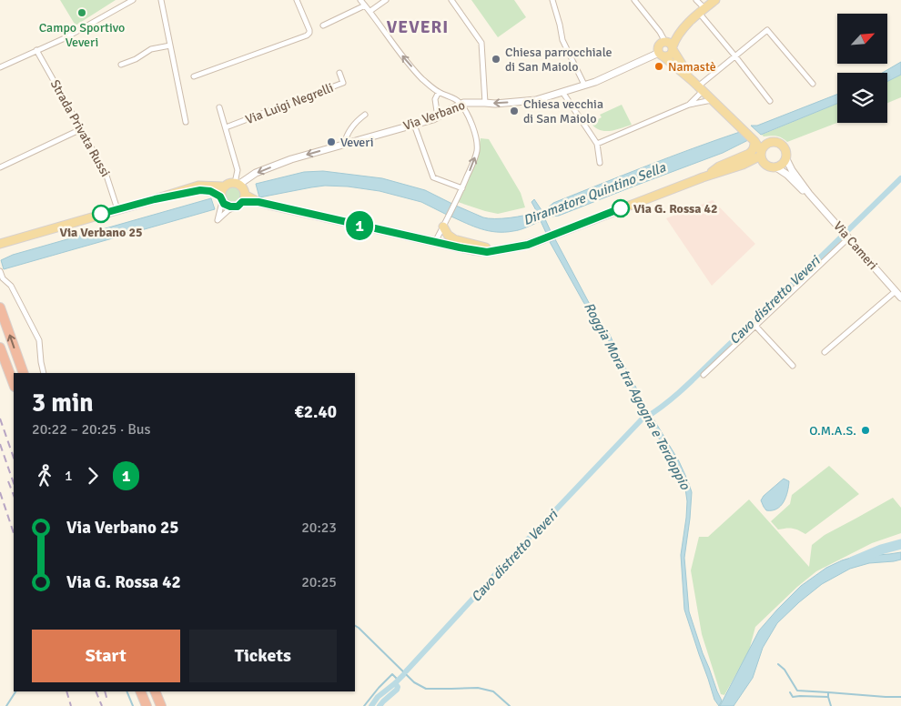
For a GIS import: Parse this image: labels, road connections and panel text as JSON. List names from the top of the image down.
{
  "streets": {
    "street": [
      "Via Luigi Negrelli",
      "Via Verbano",
      "Strada Privata Russi",
      "Via Cameri"
    ]
  },
  "one_way": ["Via Verbano"],
  "districts": ["VEVERI"],
  "water": ["Diramatore Quintino Sella", "Cavo distretto Veveri", "Roggia Mora tra Agogna e Terdoppio"],
  "places": [
    "Campo Sportivo Veveri",
    "Chiesa parrocchiale di San Maiolo",
    "Namastè",
    "Chiesa vecchia di San Maiolo",
    "Veveri",
    "Via G. Rossa 42",
    "Via Verbano 25",
    "O.M.A.S."
  ],
  "lines": ["bus line 1"],
  "north": "top right",
  "page": {
    "on_map": "1",
    "heading": ["3 min", "20:22 – 20:25 · Bus", "€2.40"],
    "legs": ["1", "1"],
    "list": [
      {
        "name": "Via Verbano 25",
        "value": "20:23"
      },
      {
        "name": "Via G. Rossa 42",
        "value": "20:25"
      }
    ],
    "buttons": ["Start", "Tickets"]
  }
}
